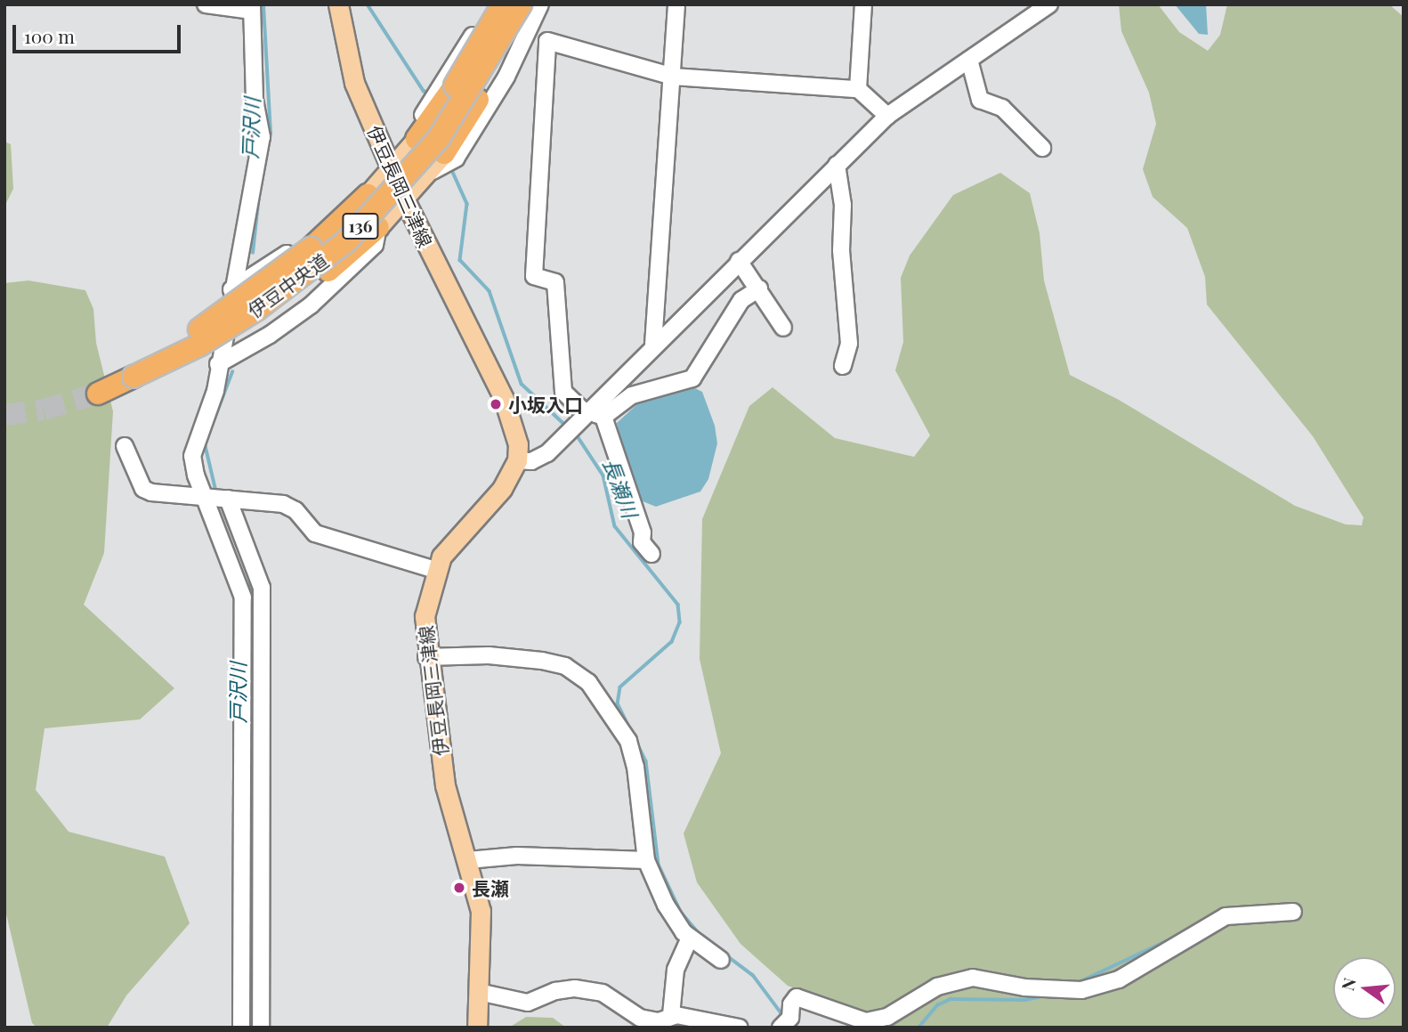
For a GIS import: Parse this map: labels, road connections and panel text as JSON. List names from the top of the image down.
{
  "streets": {
    "highway": ["136", "伊豆中央道"],
    "main road": ["伊豆長岡三津線"]
  },
  "water": ["戸沢川", "長瀬川"],
  "places": ["小坂入口", "長瀬"],
  "scale_bar": "100 m",
  "north": "left"
}
